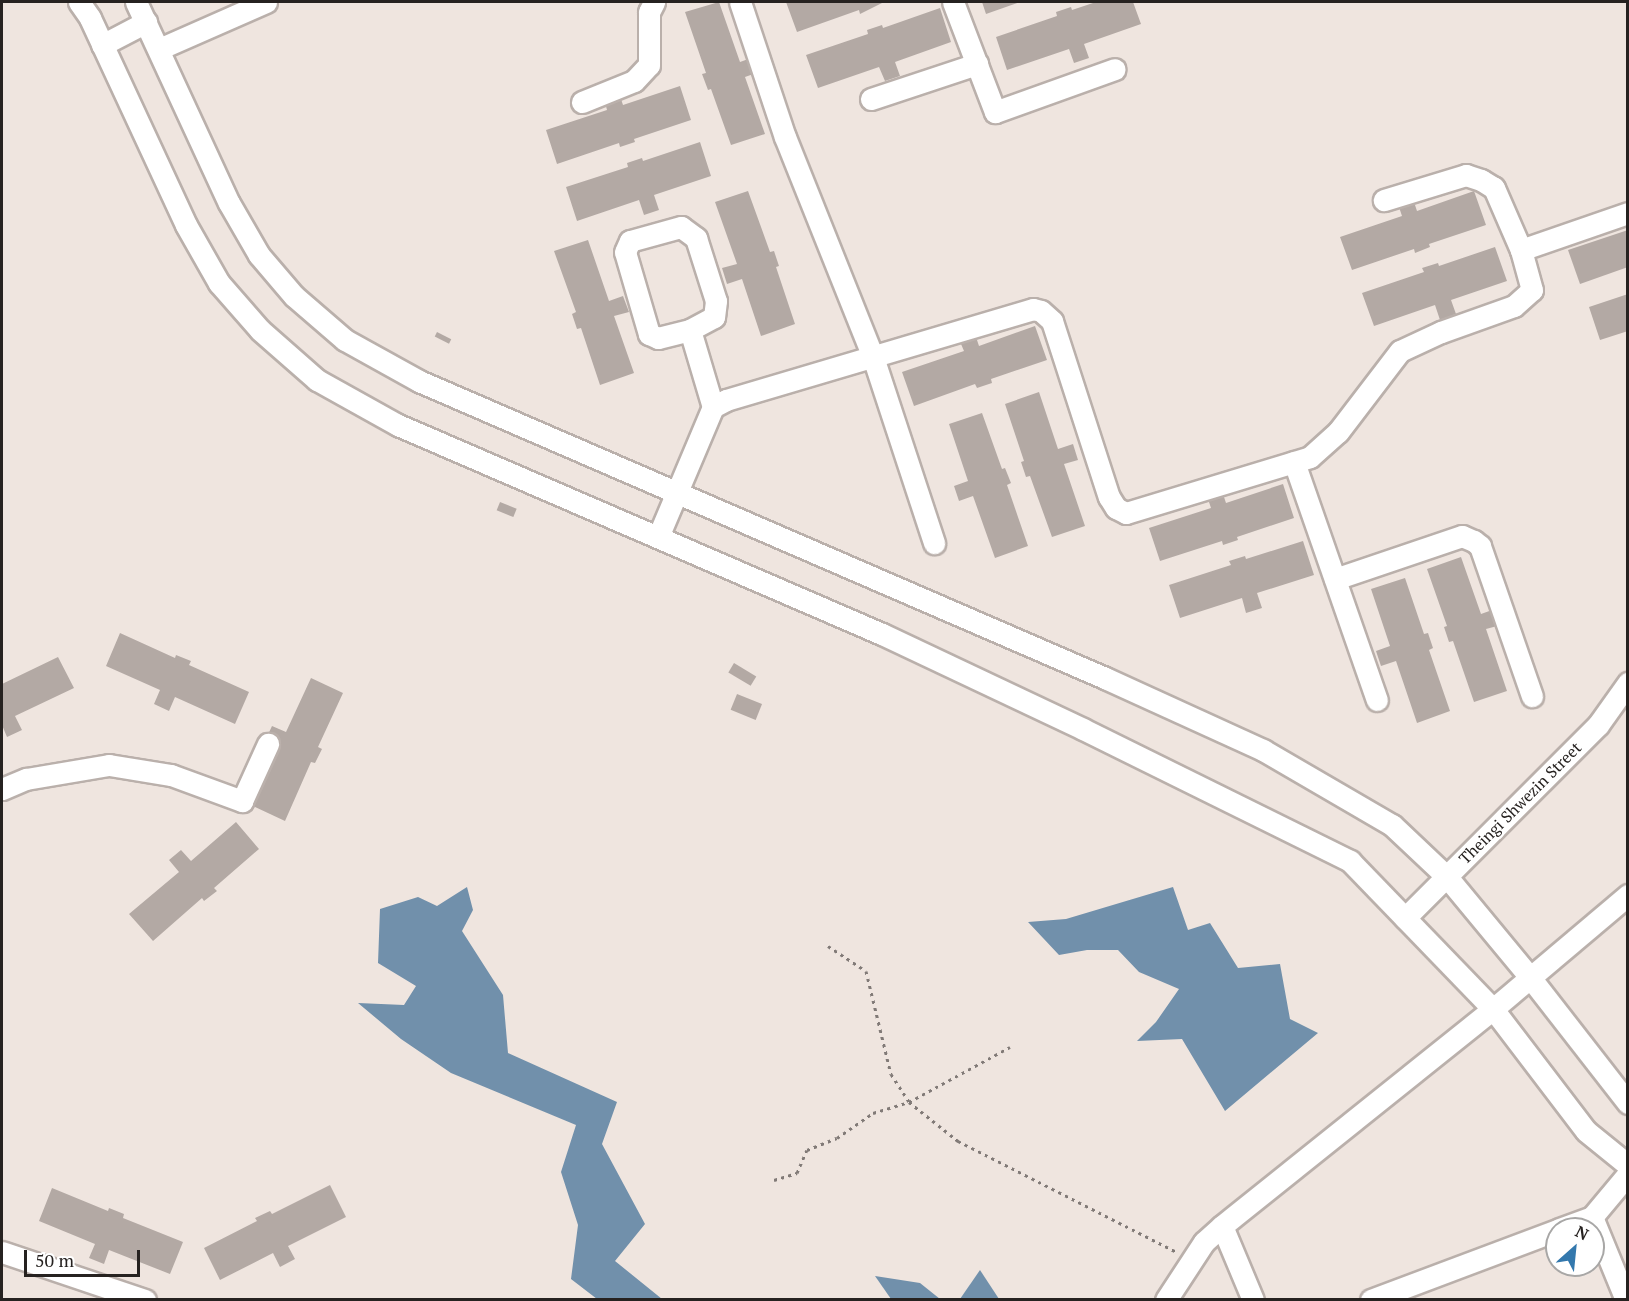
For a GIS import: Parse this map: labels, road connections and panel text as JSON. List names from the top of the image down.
{
  "streets": {
    "street": ["Theingi Shwezin Street"]
  },
  "scale_bar": "50 m",
  "north": "top right"
}
